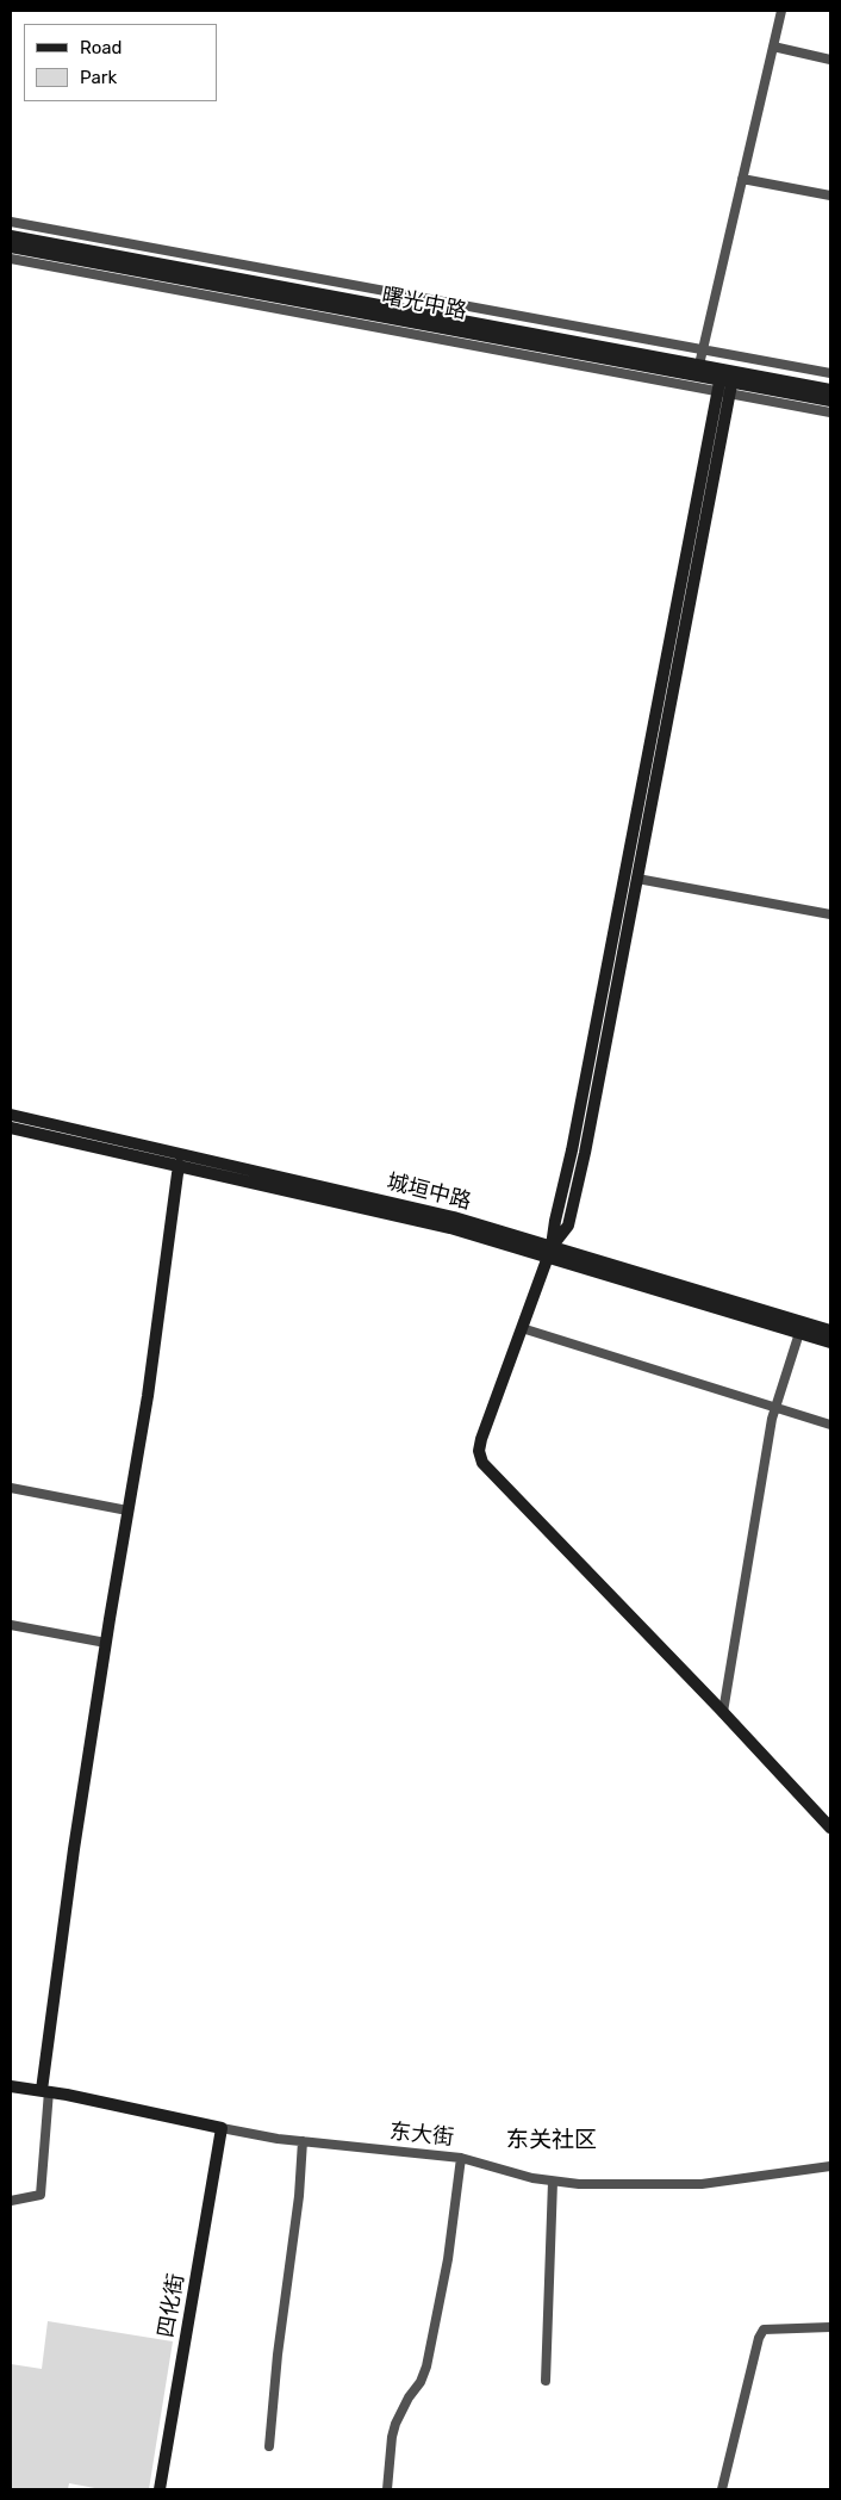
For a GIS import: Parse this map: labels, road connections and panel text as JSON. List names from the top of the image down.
{
  "streets": {
    "street": [
      "曙光中路",
      "城垣中路",
      "东大街",
      "四化街"
    ]
  },
  "crossings": [
    ["东大街", "四化街"]
  ],
  "districts": ["东关社区"],
  "legend": ["Road", "Park"]
}
